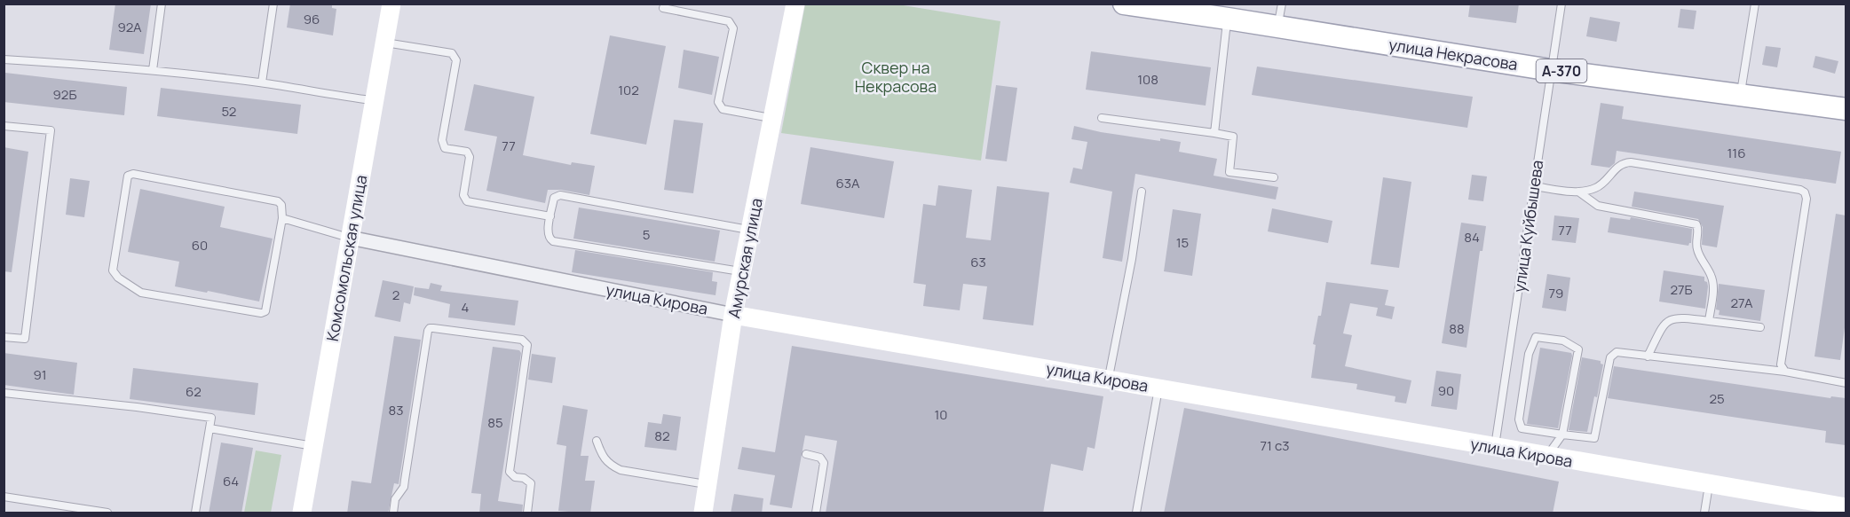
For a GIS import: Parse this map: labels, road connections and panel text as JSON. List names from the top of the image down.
{
  "streets": {
    "main road": ["улица Некрасова", "А-370"],
    "street": ["Комсомольская улица", "Амурская улица", "улица Кирова"],
    "lane": ["улица Куйбышева"]
  },
  "crossings": [
    ["улица Некрасова", "улица Куйбышева"],
    ["улица Куйбышева", "улица Кирова"],
    ["Комсомольская улица", "улица Кирова"],
    ["Амурская улица", "улица Кирова"]
  ],
  "parks": ["Сквер на Некрасова"],
  "house_numbers": [
    "96",
    "92А",
    "108",
    "102",
    "92Б",
    "52",
    "77",
    "116",
    "63А",
    "77",
    "5",
    "84",
    "15",
    "60",
    "63",
    "27Б",
    "79",
    "2",
    "27А",
    "4",
    "88",
    "91",
    "90",
    "62",
    "25",
    "83",
    "10",
    "85",
    "82",
    "71 с3",
    "64"
  ]
}
